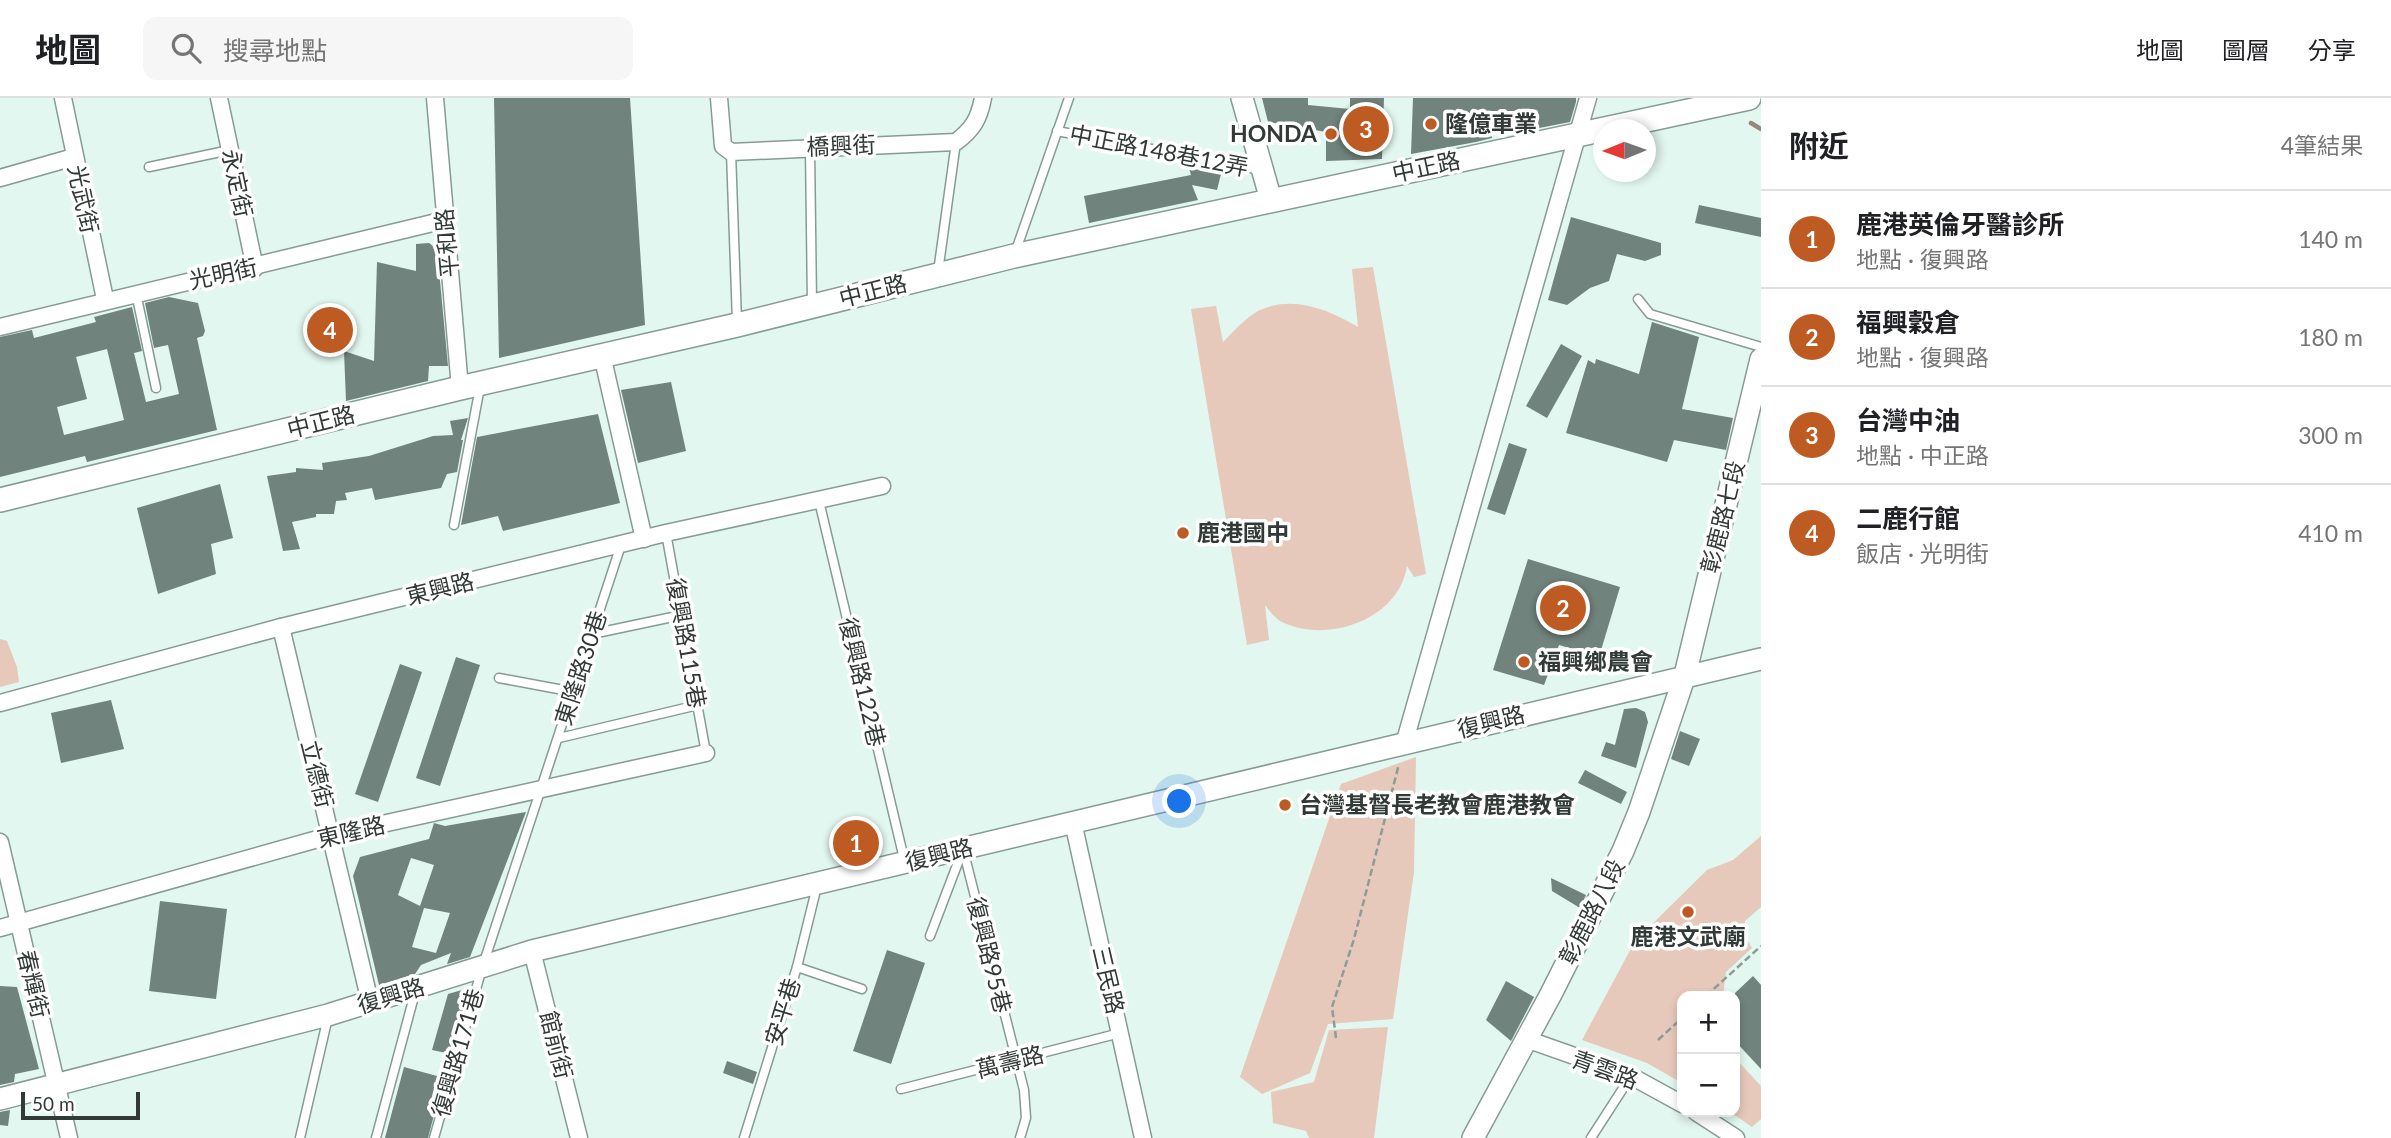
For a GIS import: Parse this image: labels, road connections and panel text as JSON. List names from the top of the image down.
{
  "streets": {
    "main road": ["中正路"],
    "street": [
      "橋興街",
      "永定街",
      "光武街",
      "平和路",
      "光明街",
      "彰鹿路七段",
      "東興路",
      "復興路",
      "立德街",
      "東隆路",
      "彰鹿路八段",
      "三民路",
      "春輝街",
      "館前街",
      "青雲路"
    ],
    "lane": [
      "中正路148巷12弄",
      "復興路115巷",
      "東隆路30巷",
      "復興路122巷",
      "復興路95巷",
      "安平巷",
      "復興路171巷",
      "萬壽路"
    ]
  },
  "crossings": [
    ["中正路", "平和路"],
    ["永定街", "光明街"],
    ["光武街", "光明街"],
    ["平和路", "光明街"],
    ["彰鹿路七段", "復興路"],
    ["彰鹿路七段", "彰鹿路八段"],
    ["東興路", "復興路115巷"],
    ["東興路", "東隆路30巷"],
    ["東興路", "復興路122巷"],
    ["東興路", "立德街"],
    ["復興路115巷", "東隆路"],
    ["東隆路30巷", "復興路"],
    ["東隆路30巷", "東隆路"],
    ["東隆路30巷", "復興路171巷"],
    ["復興路122巷", "復興路"],
    ["復興路", "立德街"],
    ["復興路", "彰鹿路八段"],
    ["復興路", "復興路95巷"],
    ["復興路", "三民路"],
    ["復興路", "春輝街"],
    ["復興路", "安平巷"],
    ["復興路", "館前街"],
    ["復興路", "復興路171巷"],
    ["立德街", "東隆路"],
    ["東隆路", "春輝街"],
    ["彰鹿路八段", "青雲路"],
    ["復興路95巷", "萬壽路"],
    ["三民路", "萬壽路"]
  ],
  "places": [
    "隆億車業",
    "HONDA",
    "鹿港國中",
    "福興鄉農會",
    "台灣基督長老教會鹿港教會",
    "鹿港文武廟"
  ],
  "scale_bar": "50 m",
  "north": "left",
  "page": {
    "header": "地圖",
    "search": "搜尋地點",
    "nav": ["地圖", "圖層", "分享"],
    "heading": ["附近", "4筆結果"],
    "pins": [
      "3",
      "4",
      "2",
      "1"
    ],
    "list": [
      {
        "mark": "1",
        "name": "鹿港英倫牙醫診所",
        "note": "地點 · 復興路",
        "value": "140 m"
      },
      {
        "mark": "2",
        "name": "福興穀倉",
        "note": "地點 · 復興路",
        "value": "180 m"
      },
      {
        "mark": "3",
        "name": "台灣中油",
        "note": "地點 · 中正路",
        "value": "300 m"
      },
      {
        "mark": "4",
        "name": "二鹿行館",
        "note": "飯店 · 光明街",
        "value": "410 m"
      }
    ],
    "map_buttons": ["+", "−"],
    "scale": "50 m"
  }
}
